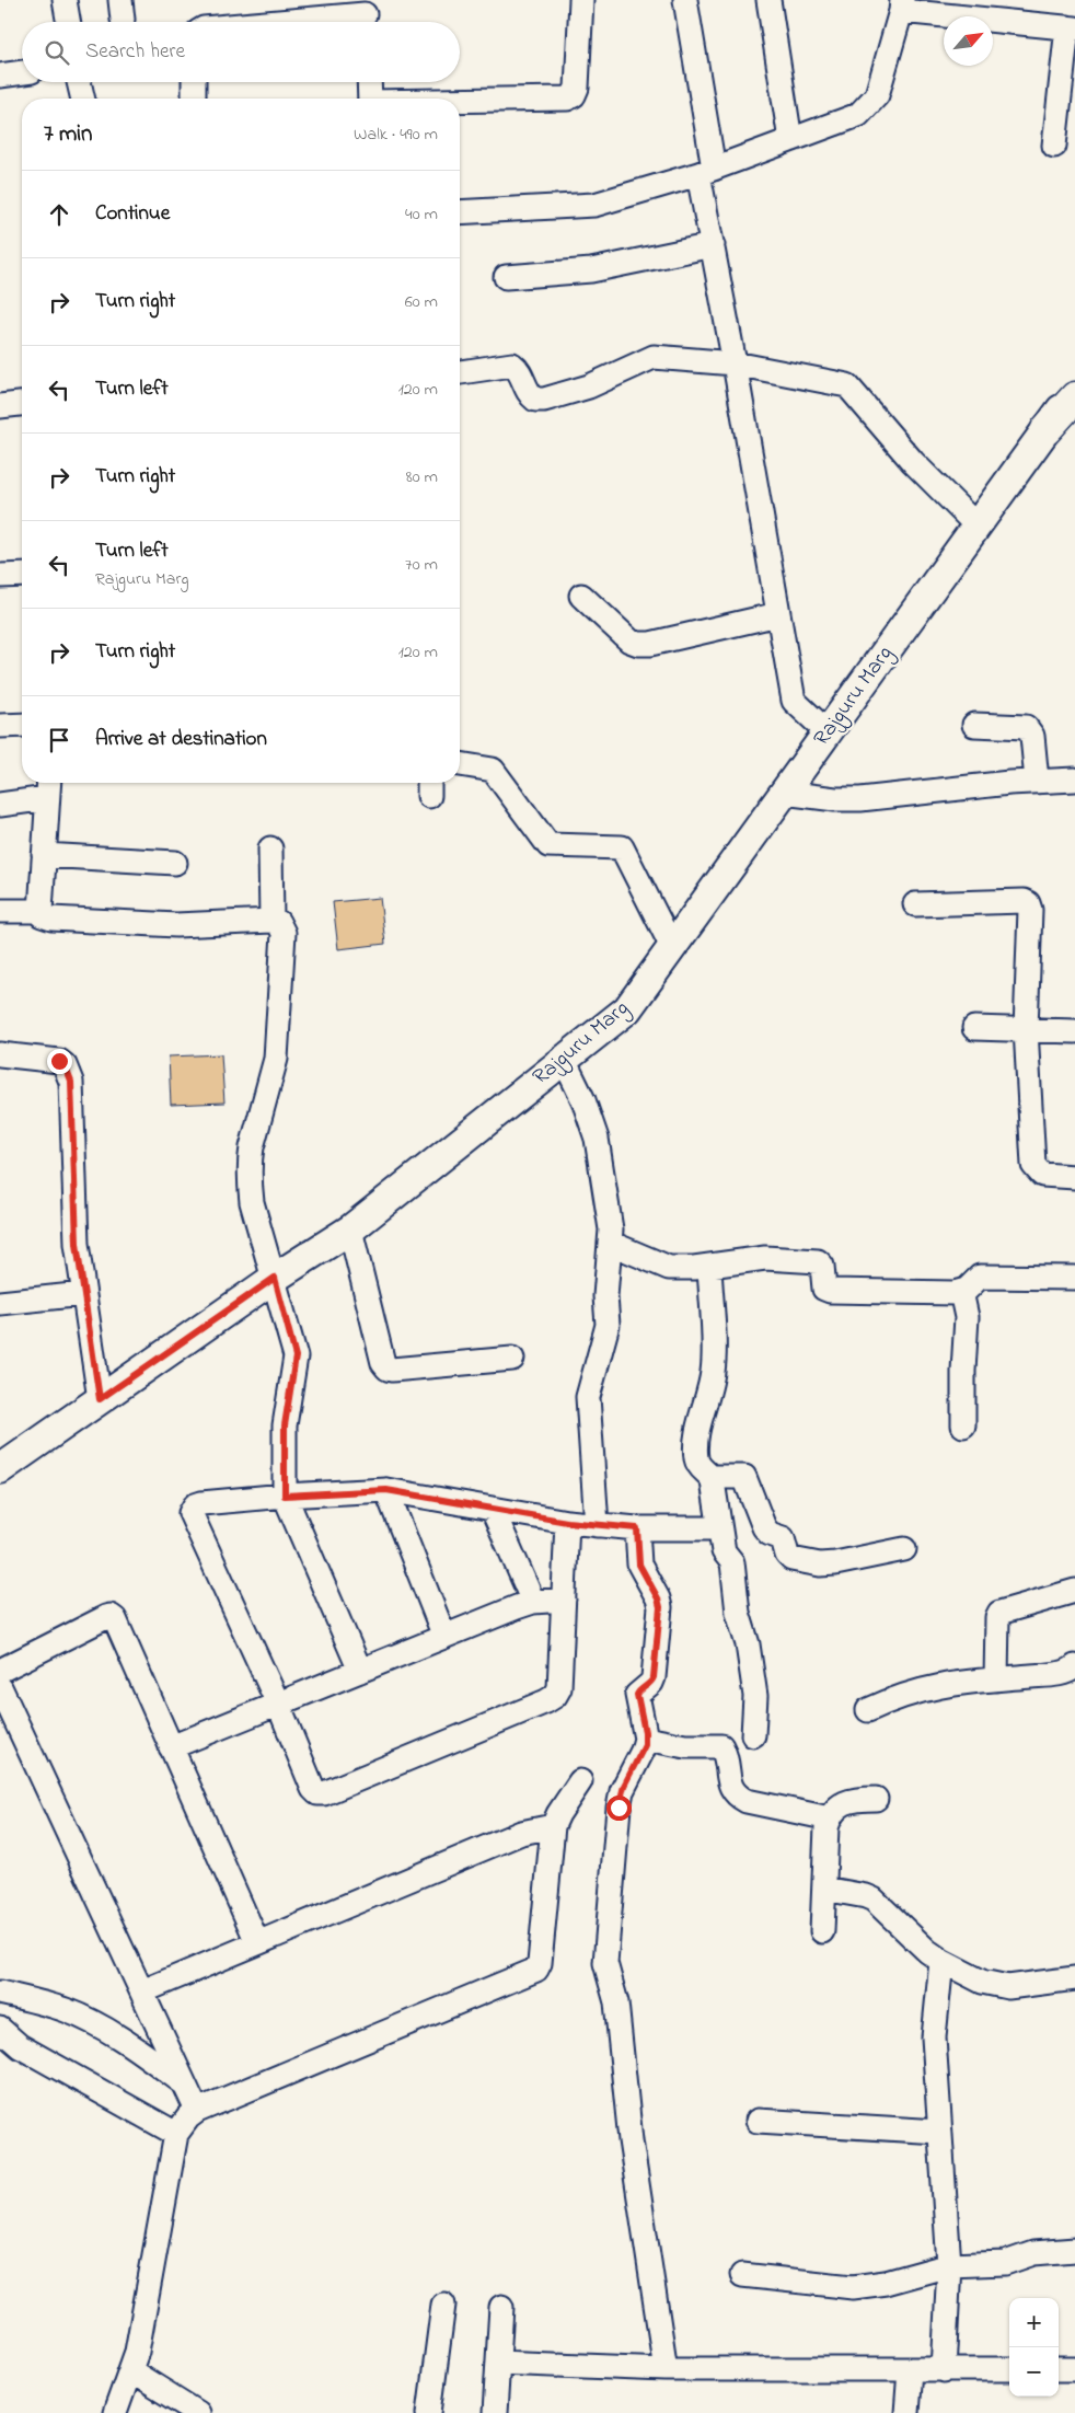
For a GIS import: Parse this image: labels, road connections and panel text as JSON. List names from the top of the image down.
{
  "streets": {
    "street": ["Rajguru Marg"]
  },
  "north": "top right",
  "page": {
    "search": "Search here",
    "heading": ["7 min", "Walk · 490 m"],
    "list": [
      ["Continue", "40 m"],
      ["Turn right", "60 m"],
      ["Turn left", "120 m"],
      ["Turn right", "80 m"],
      ["Turn left", "Rajguru Marg", "70 m"],
      ["Turn right", "120 m"],
      "Arrive at destination"
    ],
    "map_buttons": ["+", "−"]
  }
}
